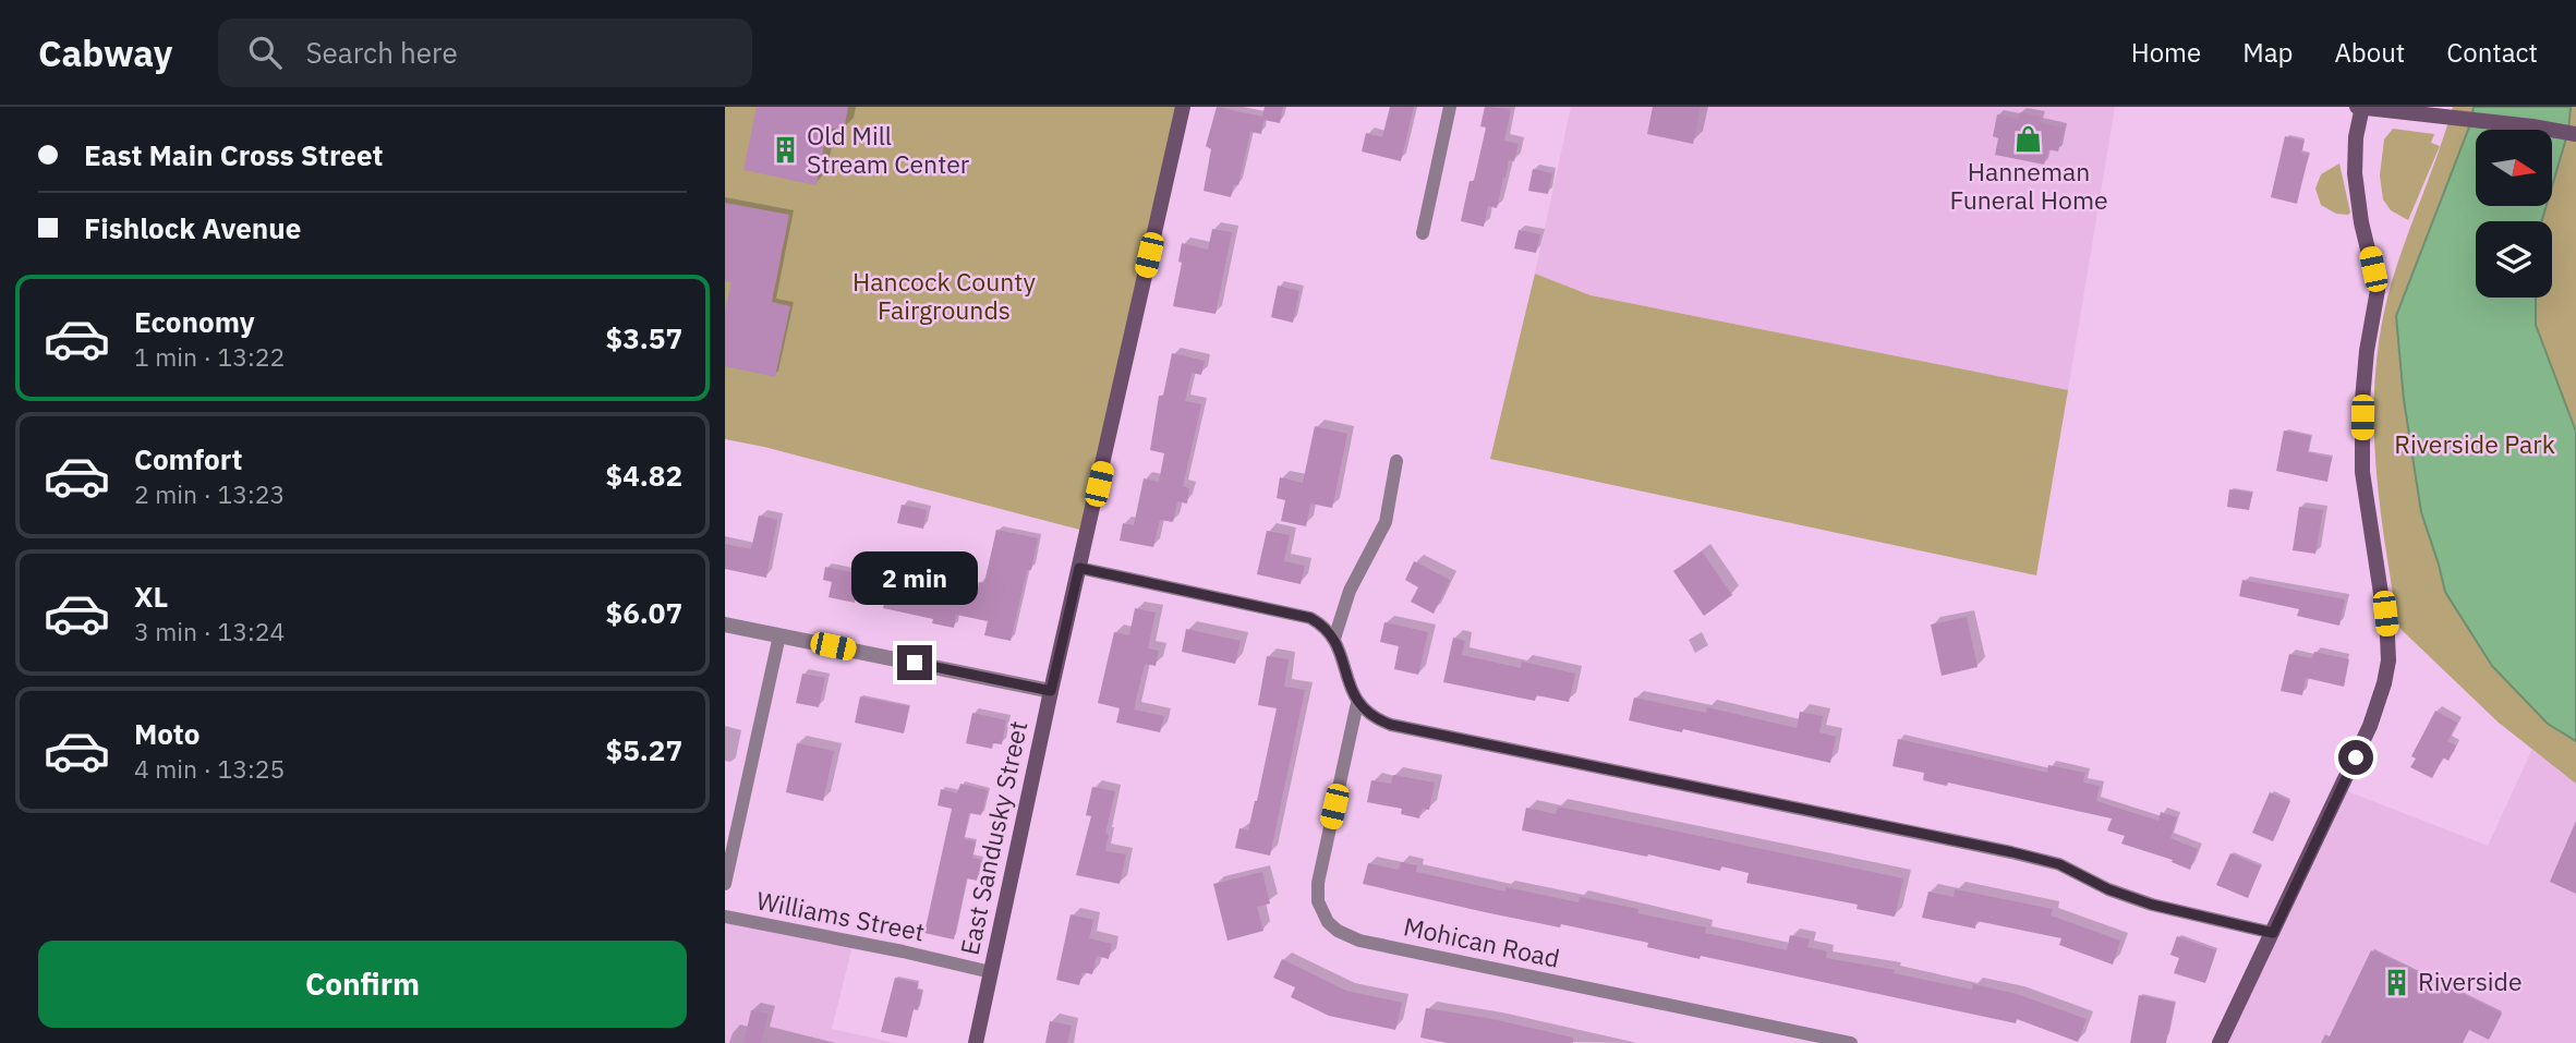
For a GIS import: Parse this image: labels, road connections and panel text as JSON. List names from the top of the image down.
{
  "streets": {
    "main road": ["East Sandusky Street"],
    "street": ["Williams Street", "Mohican Road"]
  },
  "crossings": [
    ["East Sandusky Street", "Williams Street"]
  ],
  "parks": ["Hancock County Fairgrounds", "Riverside Park"],
  "places": {
    "shop": ["Hanneman Funeral Home"],
    "building": ["Old Mill Stream Center", "Riverside"]
  },
  "north": "right",
  "page": {
    "header": "Cabway",
    "search": "Search here",
    "nav": [
      "Home",
      "Map",
      "About",
      "Contact"
    ],
    "banner": ["East Main Cross Street", "Fishlock Avenue"],
    "list": [
      {
        "name": "Economy",
        "note": "1 min · 13:22",
        "value": "$3.57"
      },
      {
        "name": "Comfort",
        "note": "2 min · 13:23",
        "value": "$4.82"
      },
      {
        "name": "XL",
        "note": "3 min · 13:24",
        "value": "$6.07"
      },
      {
        "name": "Moto",
        "note": "4 min · 13:25",
        "value": "$5.27"
      }
    ],
    "bubble": "2 min",
    "buttons": "Confirm"
  }
}
